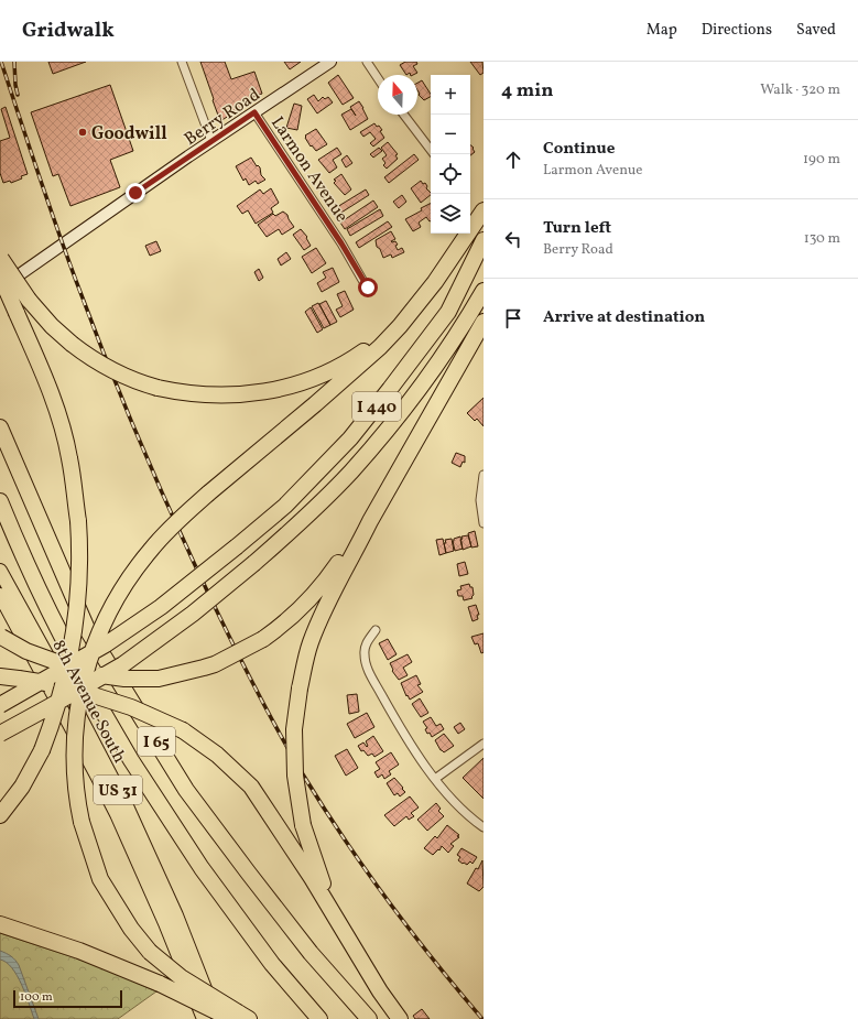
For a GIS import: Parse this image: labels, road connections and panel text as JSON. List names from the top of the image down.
{
  "streets": {
    "highway": ["I 440", "I 65"],
    "main road": ["8th Avenue South", "US 31"],
    "street": ["Berry Road", "Larmon Avenue"]
  },
  "crossings": [
    ["Berry Road", "Larmon Avenue"]
  ],
  "places": ["Goodwill"],
  "scale_bar": "100 m",
  "north": "top",
  "page": {
    "header": "Gridwalk",
    "nav": ["Map", "Directions", "Saved"],
    "heading": ["4 min", "Walk · 320 m"],
    "map_buttons": ["+", "−"],
    "list": [
      ["Continue", "Larmon Avenue", "190 m"],
      ["Turn left", "Berry Road", "130 m"],
      "Arrive at destination"
    ],
    "scale": "100 m"
  }
}
